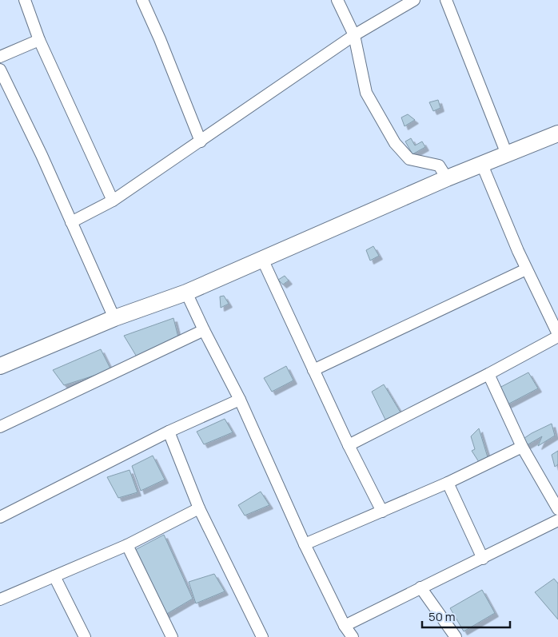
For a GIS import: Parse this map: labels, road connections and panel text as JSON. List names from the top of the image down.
{
  "scale_bar": "50 m"
}
